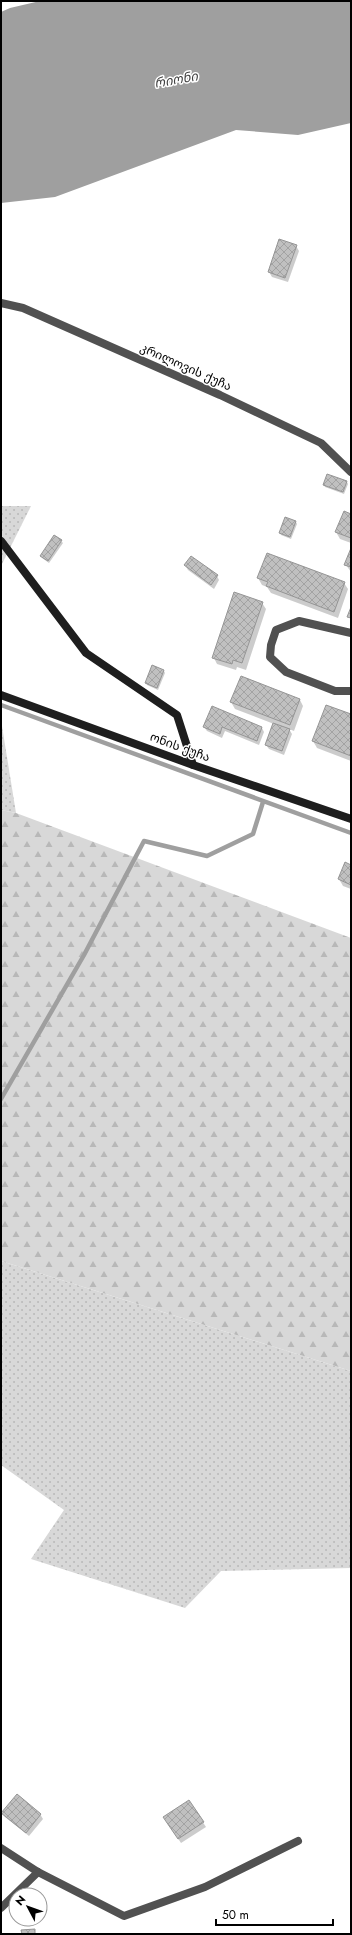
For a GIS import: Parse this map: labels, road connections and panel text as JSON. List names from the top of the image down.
{
  "streets": {
    "main road": ["ონის ქუჩა"],
    "street": ["კრილოვის ქუჩა"]
  },
  "water": ["რიონი"],
  "scale_bar": "50 m",
  "north": "top left"
}
